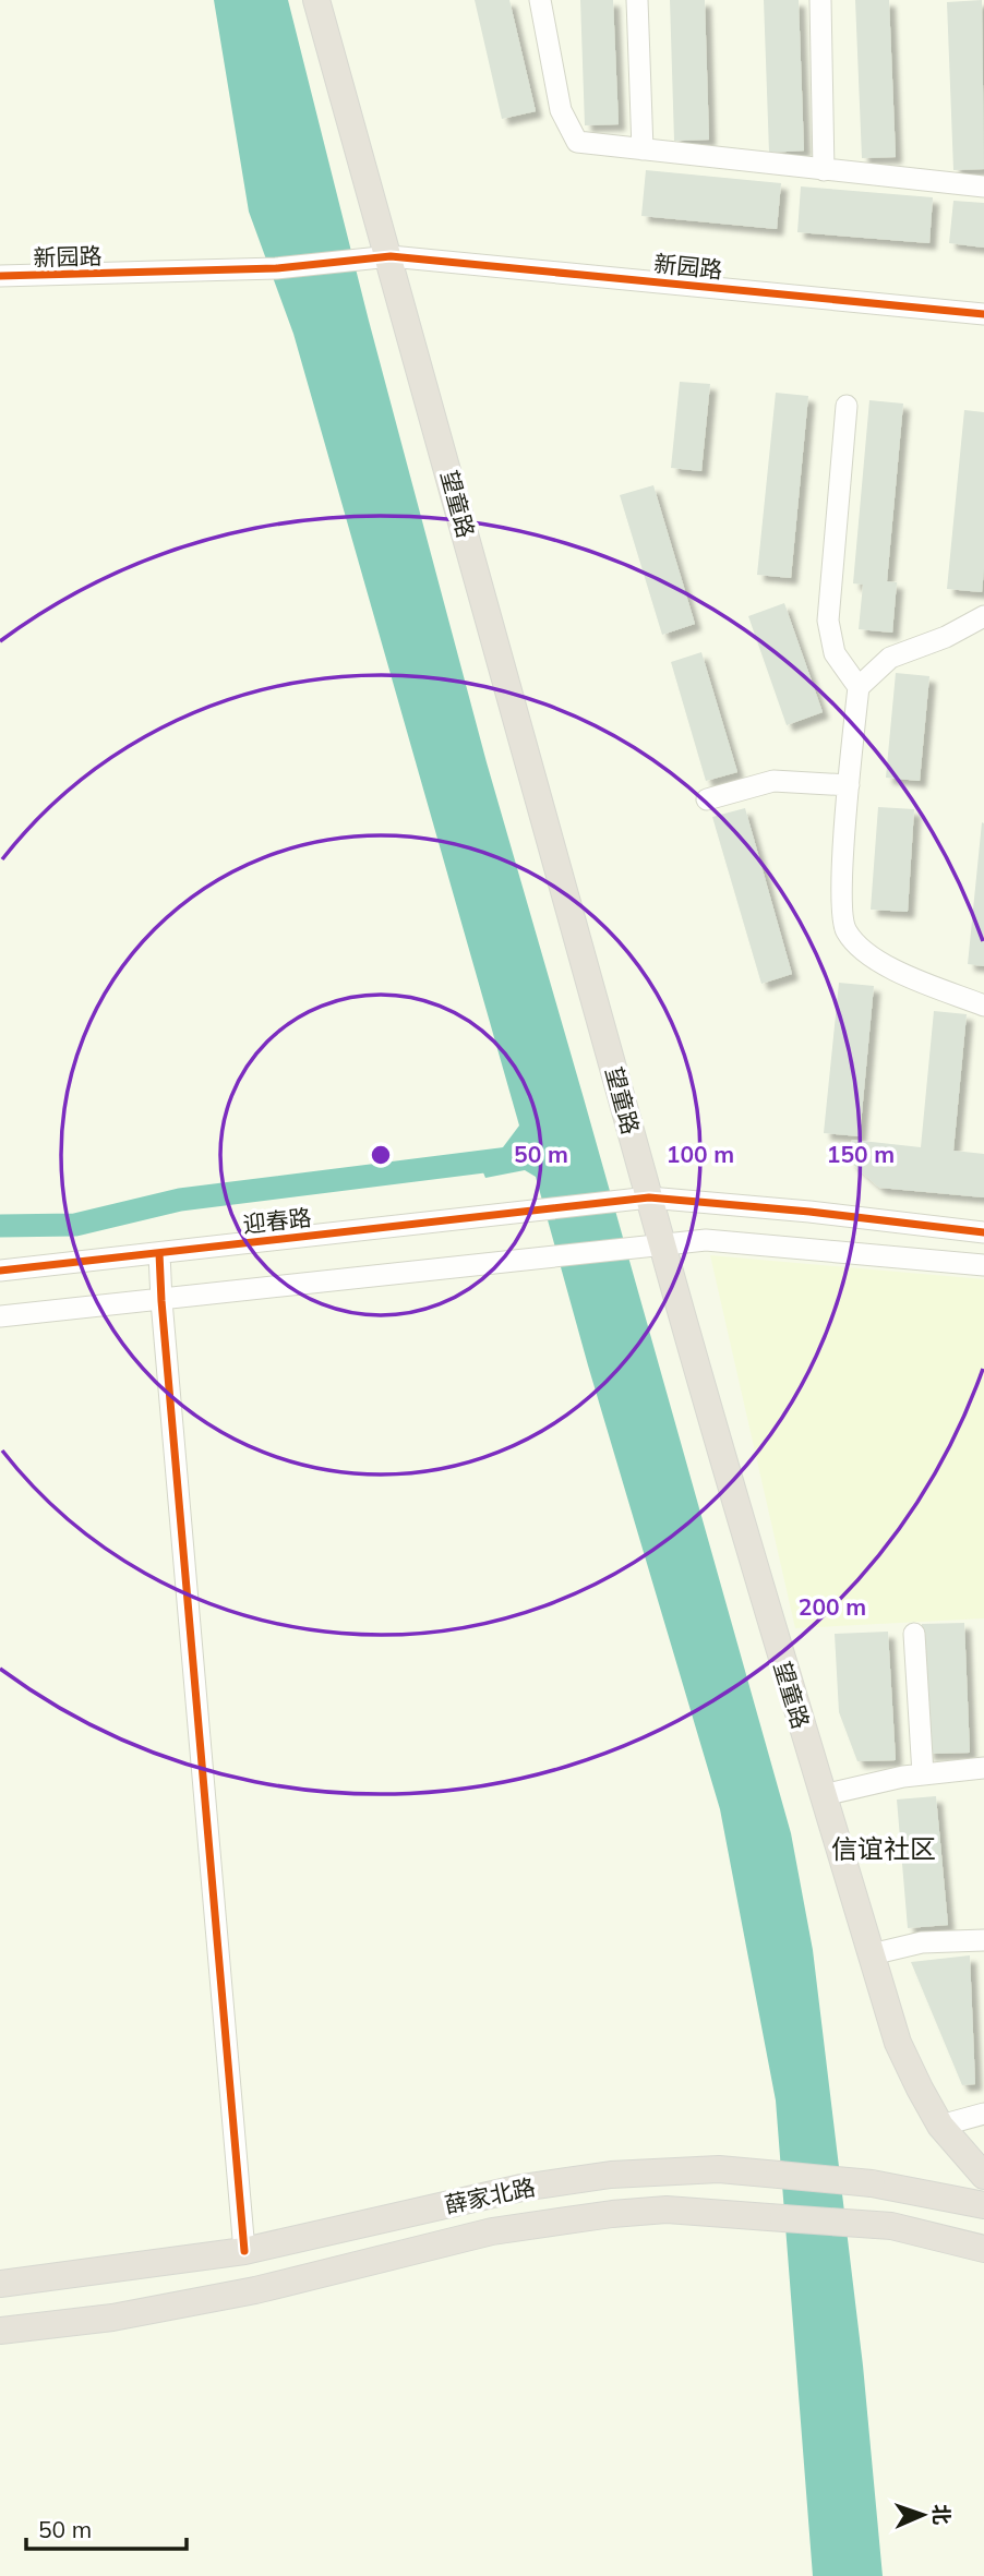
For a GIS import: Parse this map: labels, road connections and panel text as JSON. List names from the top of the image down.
{
  "streets": {
    "main road": ["望童路", "薛家北路"],
    "street": ["新园路", "迎春路"]
  },
  "crossings": [
    ["新园路", "望童路"],
    ["望童路", "迎春路"]
  ],
  "districts": ["信谊社区"],
  "scale_bar": "50 m",
  "north": "right",
  "rings": [
    "50 m",
    "100 m",
    "150 m",
    "200 m"
  ]
}
